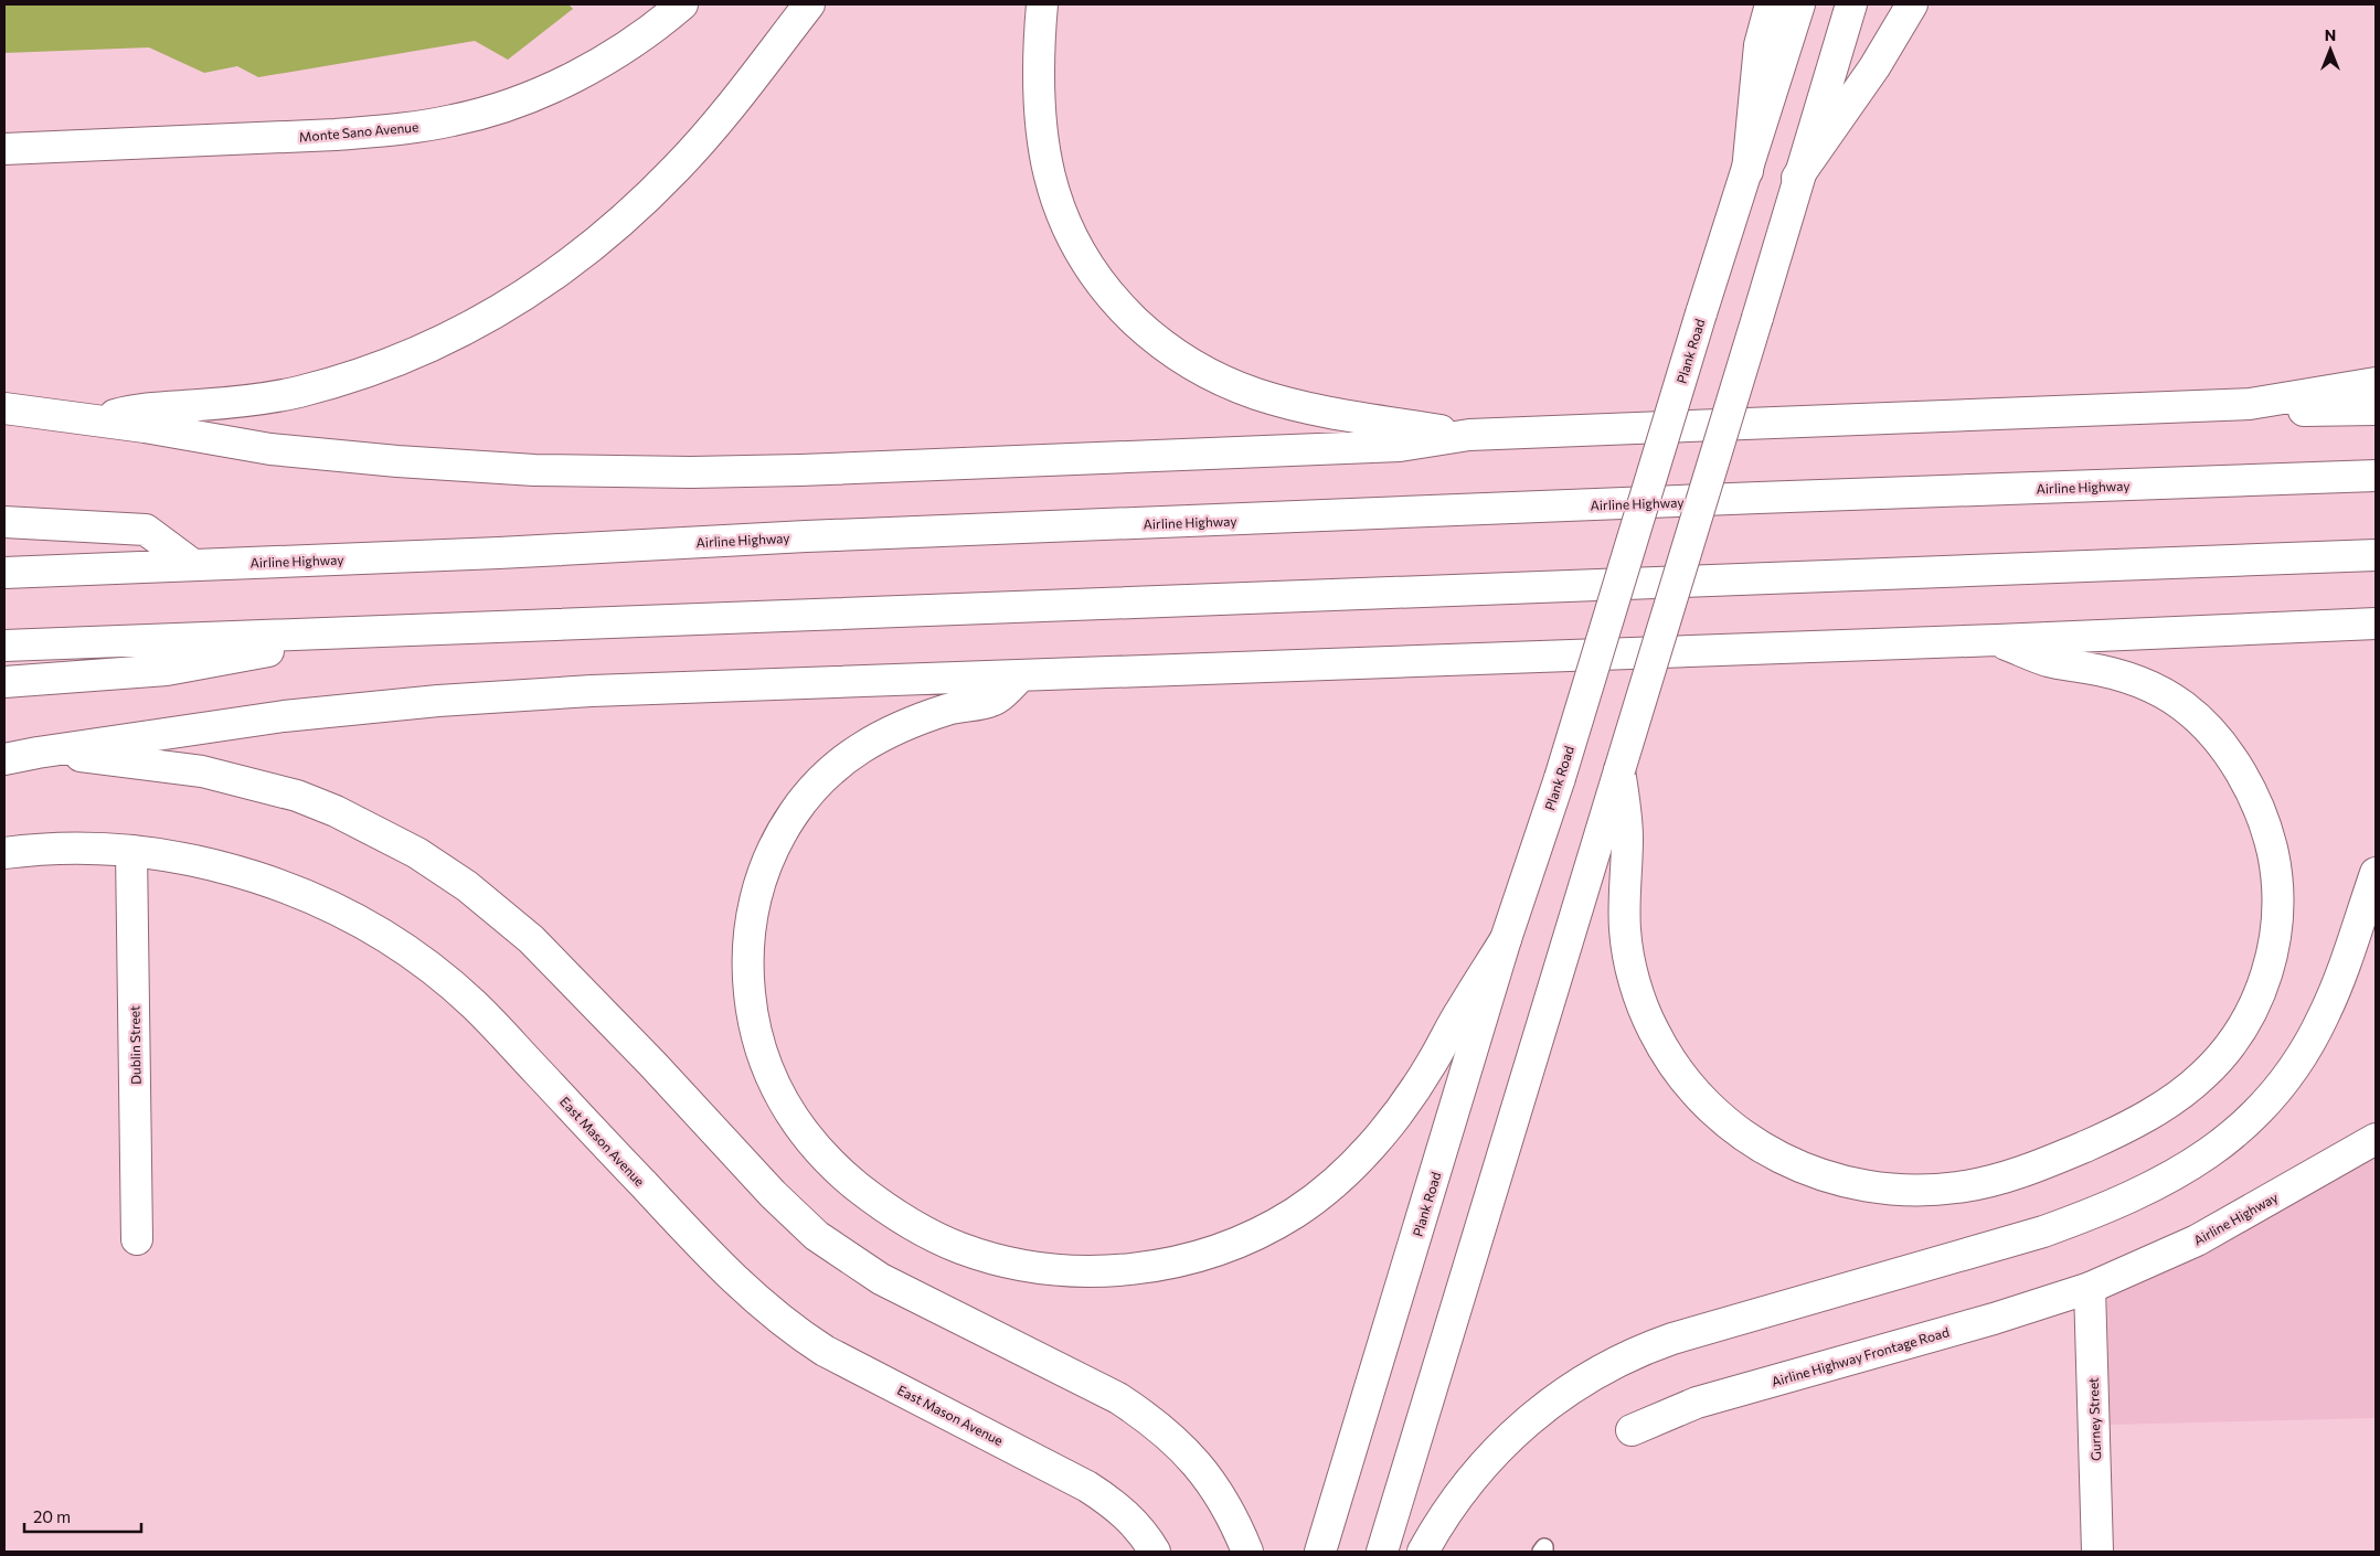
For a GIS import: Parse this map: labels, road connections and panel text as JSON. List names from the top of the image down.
{
  "streets": {
    "main road": [
      "Monte Sano Avenue",
      "Plank Road",
      "Airline Highway",
      "Dublin Street",
      "East Mason Avenue",
      "Airline Highway Frontage Road",
      "Gurney Street"
    ]
  },
  "crossings": [
    ["Airline Highway", "Airline Highway Frontage Road"],
    ["Airline Highway", "Gurney Street"],
    ["Dublin Street", "East Mason Avenue"],
    ["Airline Highway Frontage Road", "Gurney Street"]
  ],
  "scale_bar": "20 m",
  "north": "top"
}
